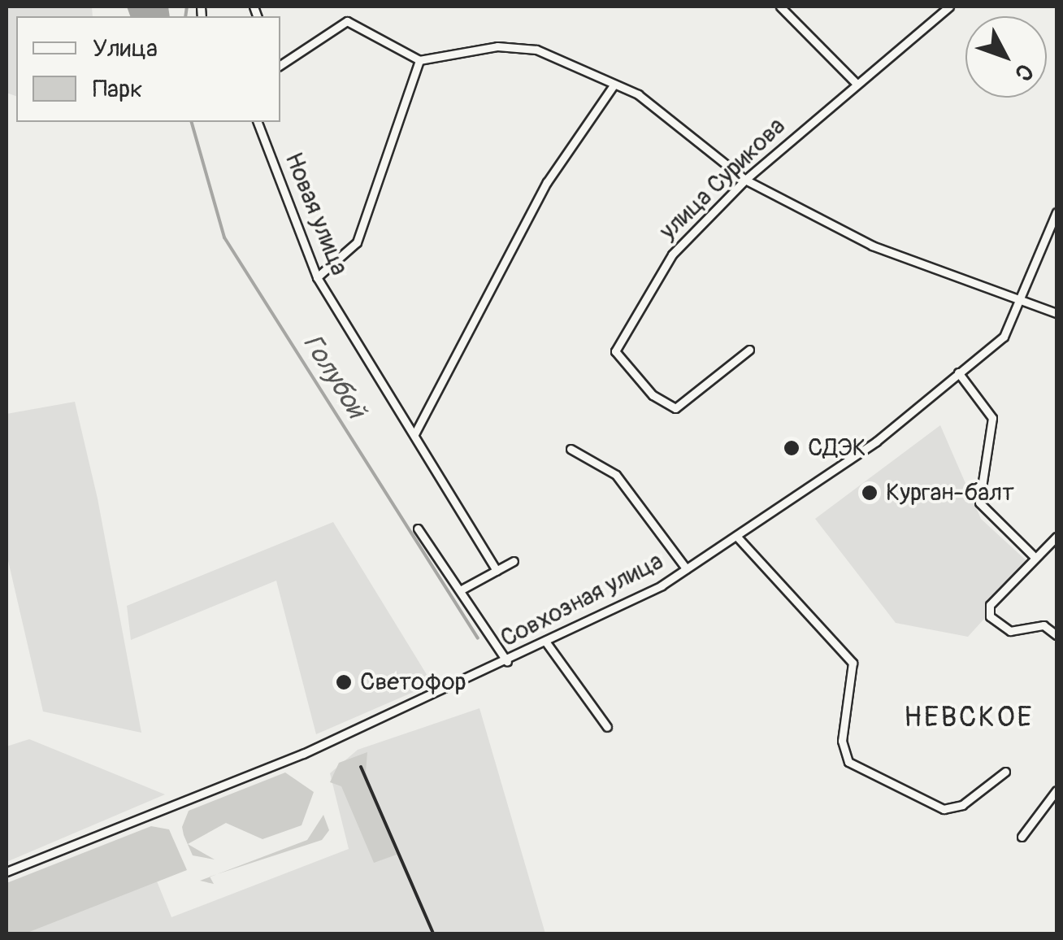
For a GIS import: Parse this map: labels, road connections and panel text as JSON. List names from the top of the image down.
{
  "streets": {
    "street": ["улица Сурикова", "Новая улица", "Совхозная улица"]
  },
  "districts": ["НЕВСКОЕ"],
  "water": ["Голубой"],
  "places": ["СДЭК", "Курган-балт", "Светофор"],
  "legend": ["Улица", "Парк"],
  "north": "bottom right"
}
